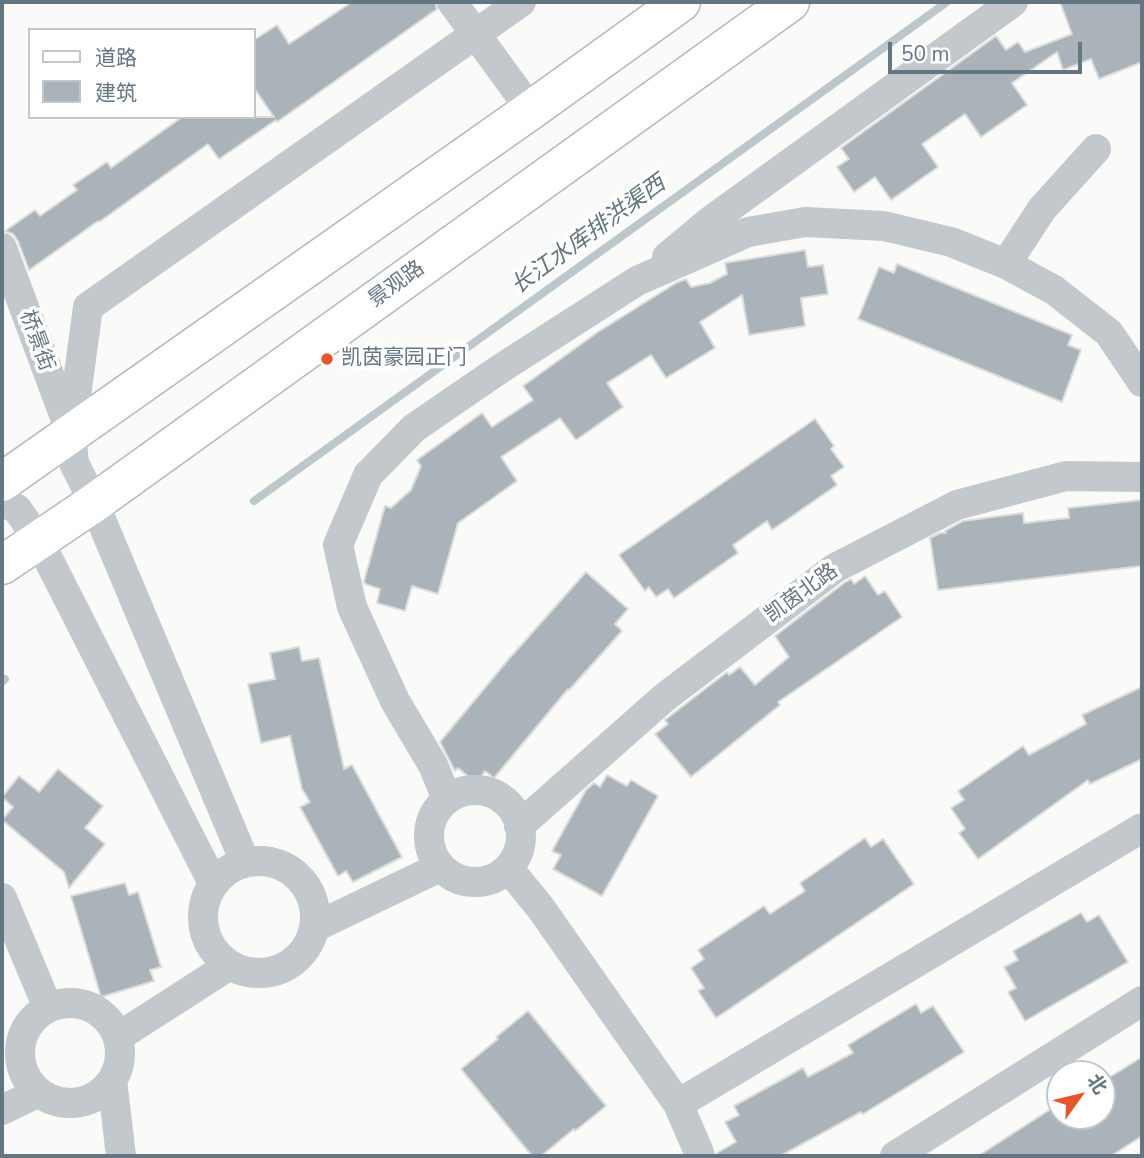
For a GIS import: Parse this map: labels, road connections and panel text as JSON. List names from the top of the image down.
{
  "streets": {
    "main road": ["景观路"],
    "street": ["桥景街", "凯茵北路"]
  },
  "water": ["长江水库排洪渠西"],
  "places": ["凯茵豪园正门"],
  "legend": ["道路", "建筑"],
  "scale_bar": "50 m",
  "north": "top right"
}
